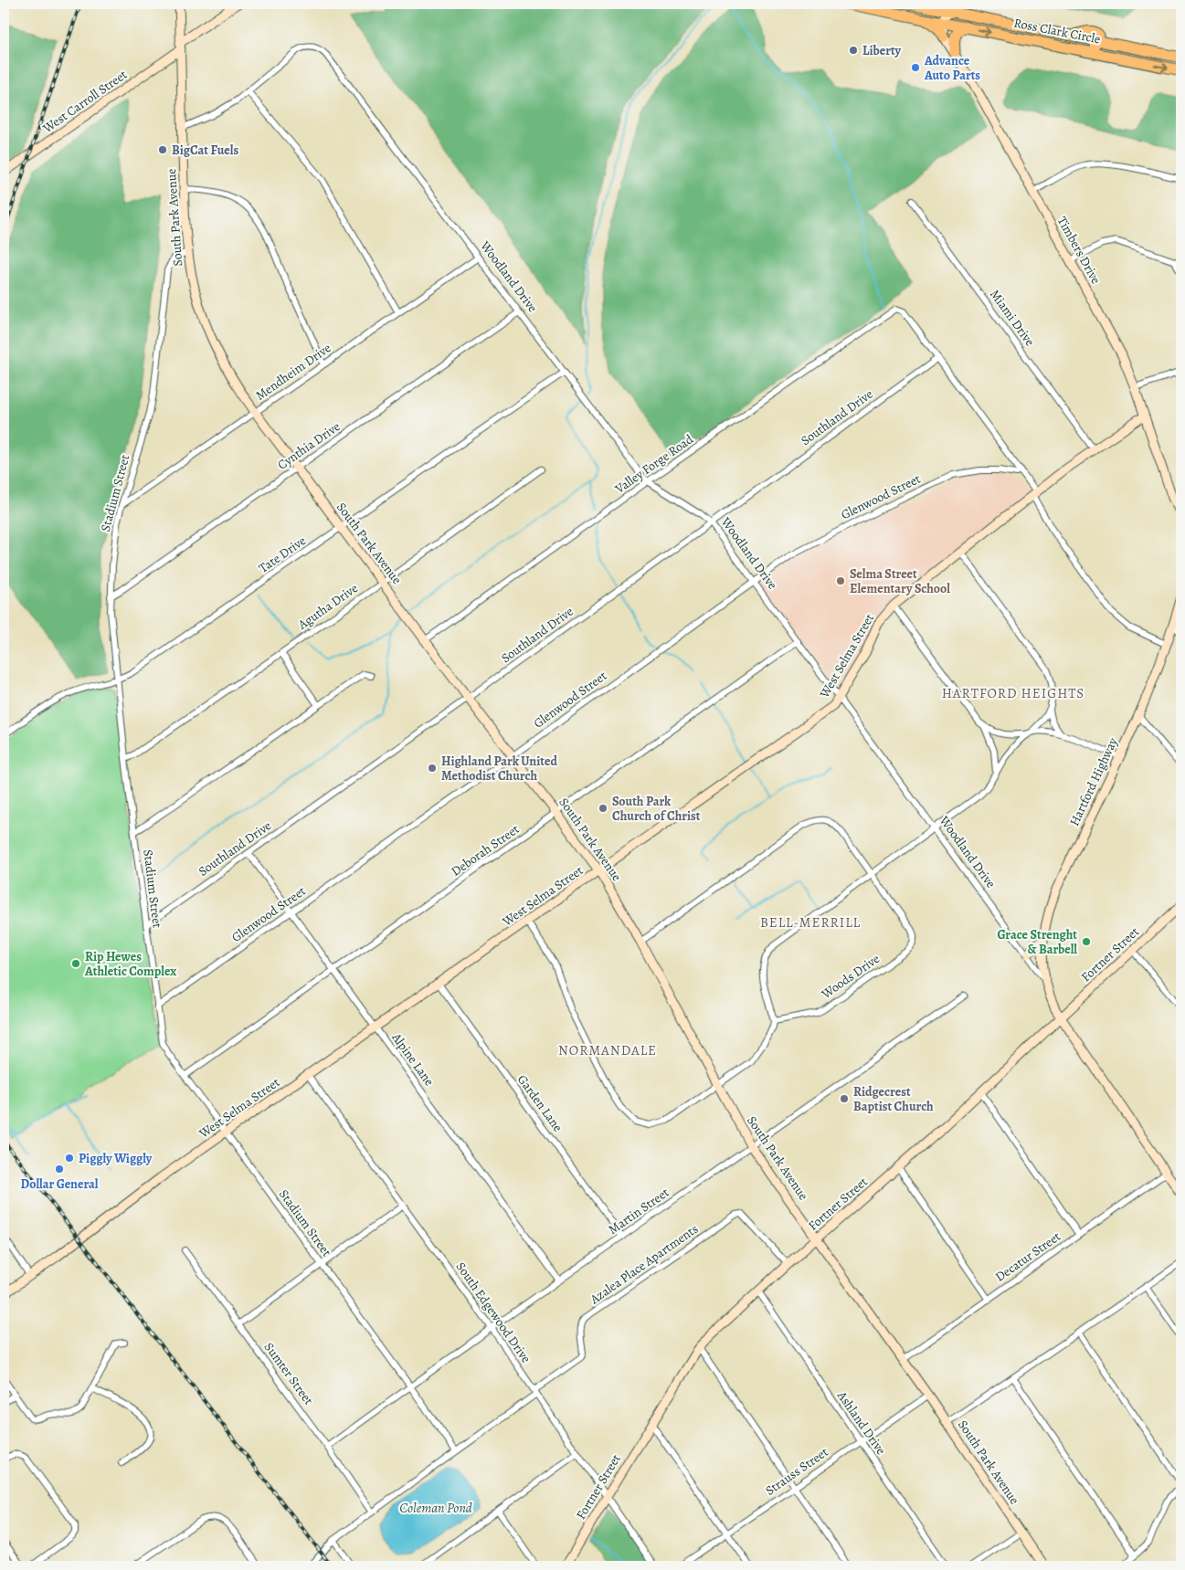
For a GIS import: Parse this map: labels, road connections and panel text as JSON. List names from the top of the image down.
{
  "streets": {
    "highway": ["Ross Clark Circle"],
    "street": [
      "West Carroll Street",
      "South Park Avenue",
      "Timbers Drive",
      "Woodland Drive",
      "Miami Drive",
      "Mendheim Drive",
      "Southland Drive",
      "Cynthia Drive",
      "Valley Forge Road",
      "Stadium Street",
      "Glenwood Street",
      "Tate Drive",
      "Agutha Drive",
      "West Selma Street",
      "Hartford Highway",
      "Deborah Street",
      "Fortner Street",
      "Woods Drive",
      "Alpine Lane",
      "Garden Lane",
      "Martin Street",
      "Decatur Street",
      "Azalea Place Apartments",
      "South Edgewood Drive",
      "Sumter Street",
      "Ashland Drive",
      "Strauss Street"
    ]
  },
  "crossings": [
    ["Ross Clark Circle", "Timbers Drive"],
    ["West Carroll Street", "South Park Avenue"],
    ["South Park Avenue", "Woodland Drive"],
    ["South Park Avenue", "Mendheim Drive"],
    ["South Park Avenue", "Southland Drive"],
    ["South Park Avenue", "Cynthia Drive"],
    ["South Park Avenue", "Valley Forge Road"],
    ["South Park Avenue", "Stadium Street"],
    ["South Park Avenue", "Glenwood Street"],
    ["South Park Avenue", "Tate Drive"],
    ["South Park Avenue", "Agutha Drive"],
    ["South Park Avenue", "West Selma Street"],
    ["South Park Avenue", "Deborah Street"],
    ["South Park Avenue", "Fortner Street"],
    ["South Park Avenue", "Martin Street"],
    ["South Park Avenue", "Decatur Street"],
    ["South Park Avenue", "Strauss Street"],
    ["Timbers Drive", "West Selma Street"],
    ["Woodland Drive", "Mendheim Drive"],
    ["Woodland Drive", "Southland Drive"],
    ["Woodland Drive", "Cynthia Drive"],
    ["Woodland Drive", "Valley Forge Road"],
    ["Woodland Drive", "Glenwood Street"],
    ["Woodland Drive", "Tate Drive"],
    ["Woodland Drive", "West Selma Street"],
    ["Woodland Drive", "Hartford Highway"],
    ["Woodland Drive", "Deborah Street"],
    ["Woodland Drive", "Fortner Street"],
    ["Woodland Drive", "Decatur Street"],
    ["Miami Drive", "West Selma Street"],
    ["Mendheim Drive", "Stadium Street"],
    ["Southland Drive", "Valley Forge Road"],
    ["Southland Drive", "Stadium Street"],
    ["Southland Drive", "Alpine Lane"],
    ["Cynthia Drive", "Stadium Street"],
    ["Stadium Street", "Glenwood Street"],
    ["Stadium Street", "Tate Drive"],
    ["Stadium Street", "Agutha Drive"],
    ["Stadium Street", "West Selma Street"],
    ["Stadium Street", "Deborah Street"],
    ["Stadium Street", "Martin Street"],
    ["Glenwood Street", "Alpine Lane"],
    ["West Selma Street", "Alpine Lane"],
    ["West Selma Street", "Garden Lane"],
    ["West Selma Street", "South Edgewood Drive"],
    ["Deborah Street", "Alpine Lane"],
    ["Fortner Street", "Azalea Place Apartments"],
    ["Fortner Street", "South Edgewood Drive"],
    ["Fortner Street", "Ashland Drive"],
    ["Alpine Lane", "Martin Street"],
    ["Garden Lane", "Martin Street"],
    ["Martin Street", "South Edgewood Drive"],
    ["Martin Street", "Sumter Street"],
    ["Azalea Place Apartments", "South Edgewood Drive"],
    ["Ashland Drive", "Strauss Street"]
  ],
  "districts": ["HARTFORD HEIGHTS", "BELL-MERRILL", "NORMANDALE"],
  "water": ["Coleman Pond"],
  "places": [
    "Liberty",
    "Advance Auto Parts",
    "BigCat Fuels",
    "Selma Street Elementary School",
    "Highland Park United Methodist Church",
    "South Park Church of Christ",
    "Grace Strenght & Barbell",
    "Rip Hewes Athletic Complex",
    "Ridgecrest Baptist Church",
    "Piggly Wiggly",
    "Dollar General"
  ]
}
